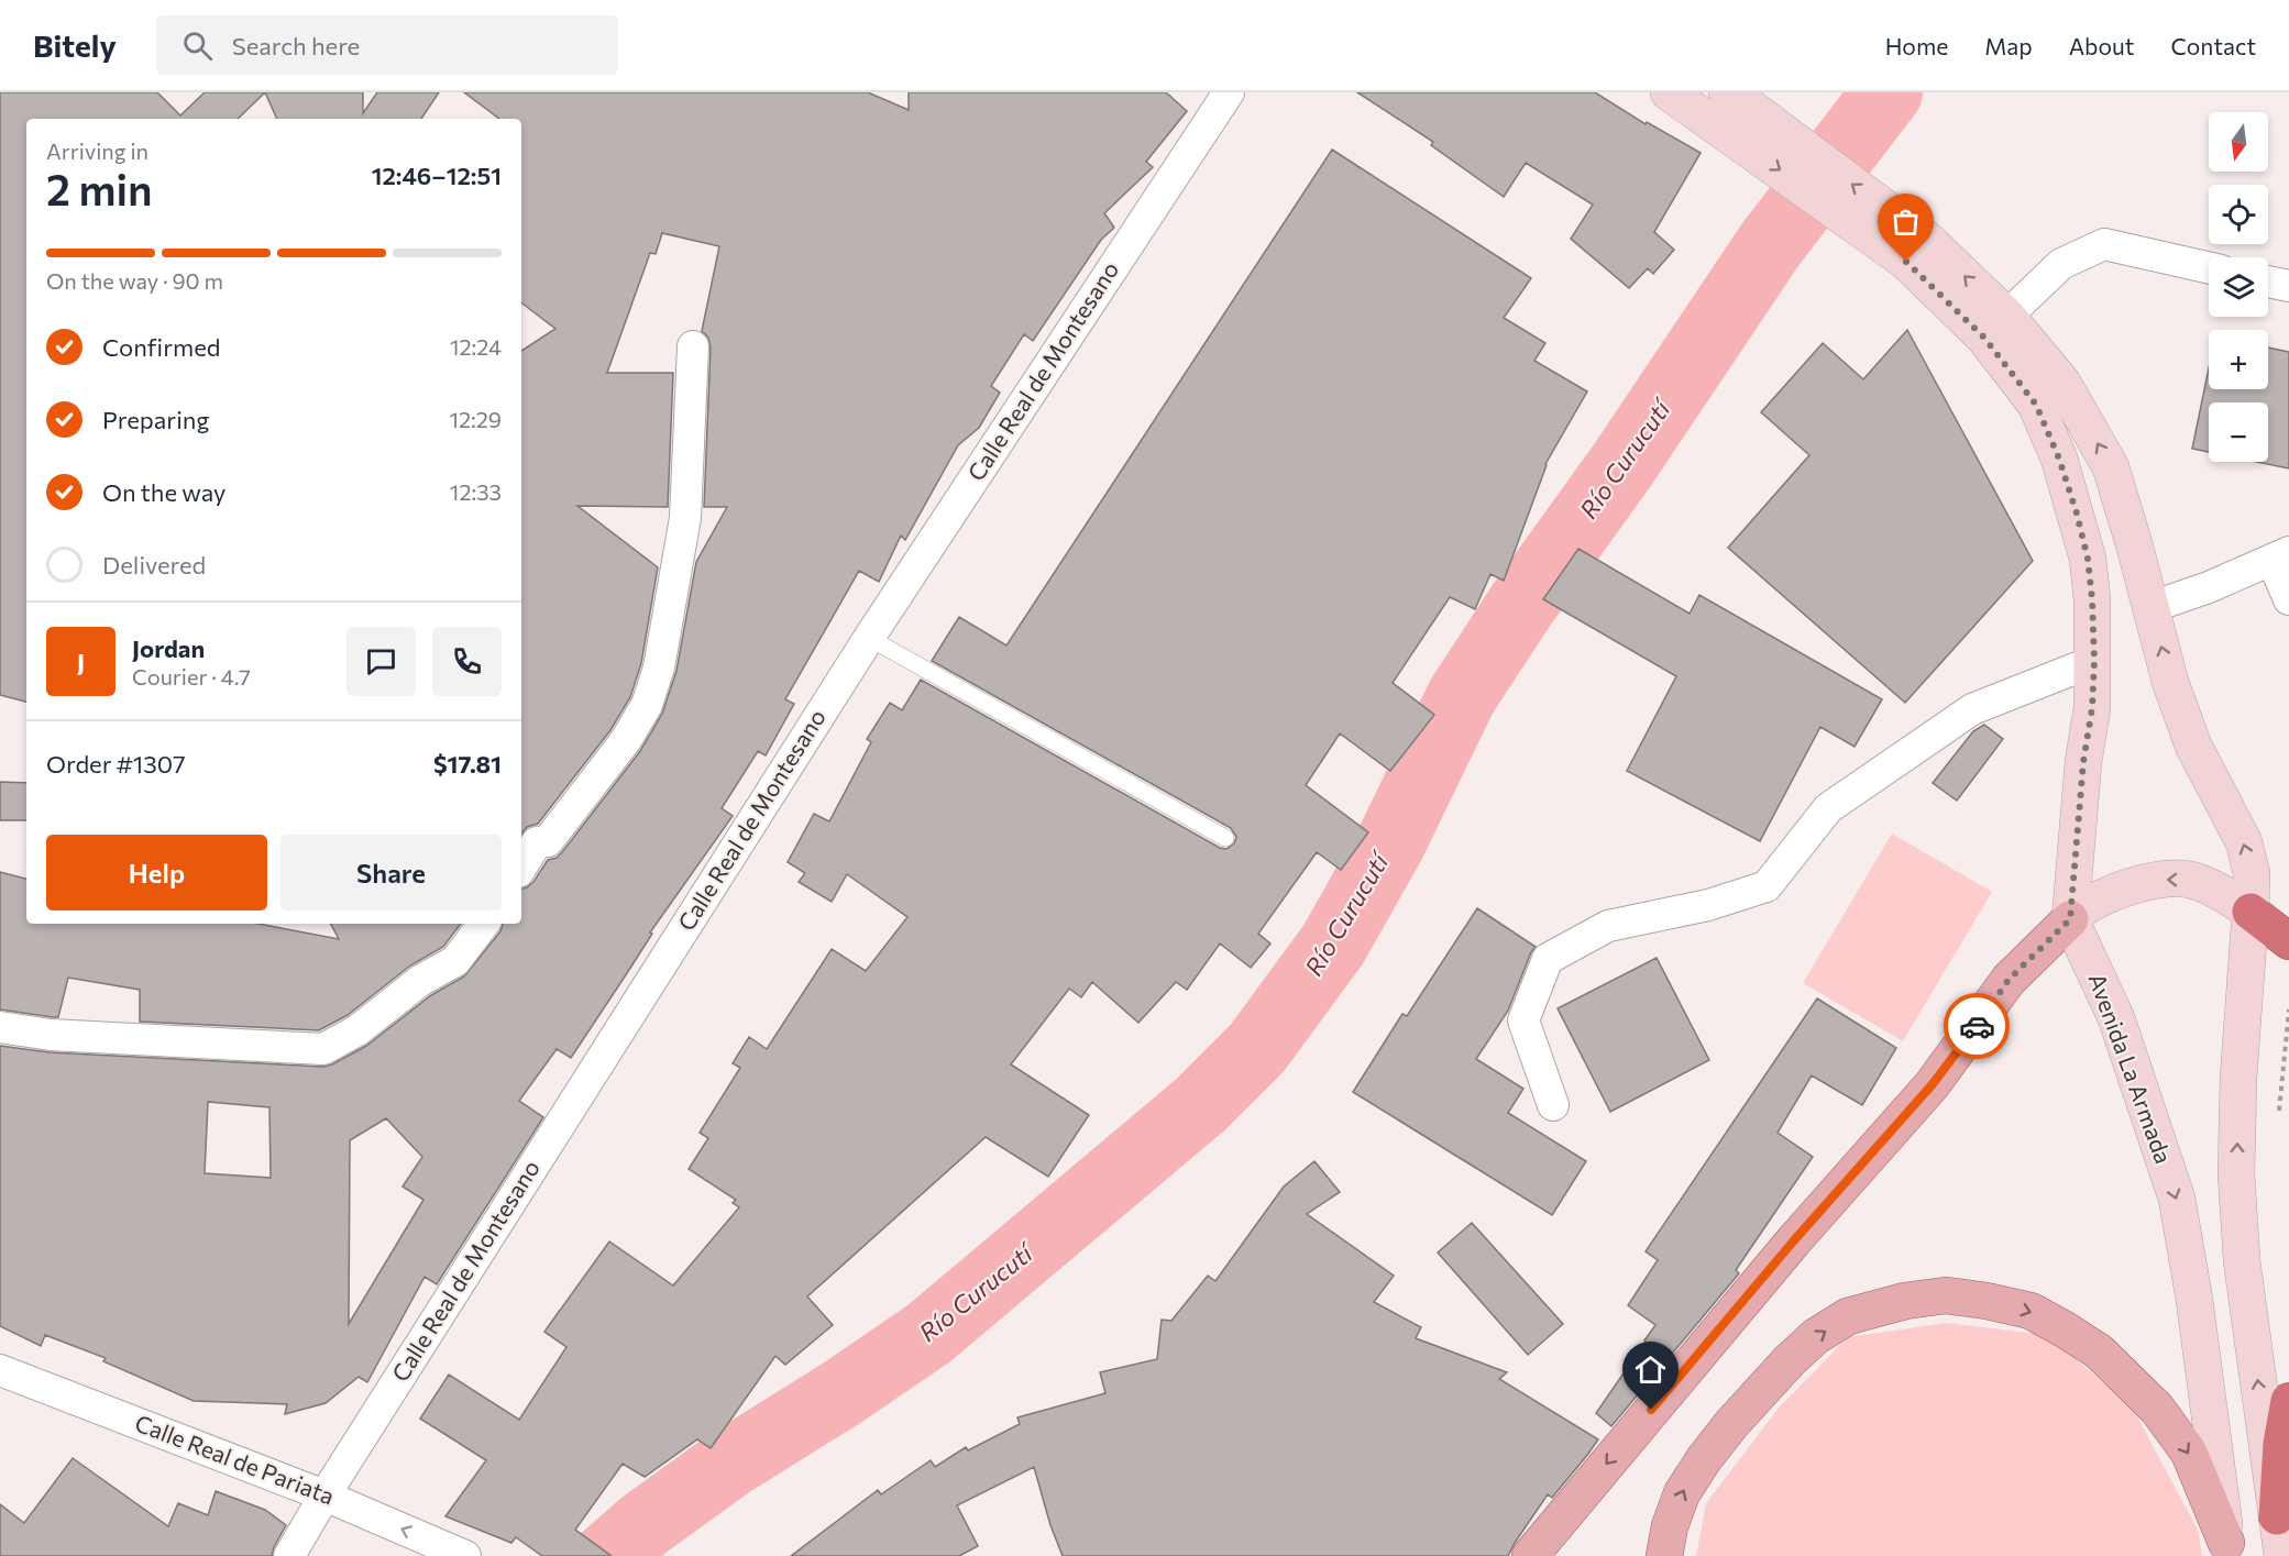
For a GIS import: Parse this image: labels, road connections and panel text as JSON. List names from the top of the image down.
{
  "streets": {
    "main road": ["Avenida La Armada"],
    "street": ["Calle Real de Montesano", "Calle Real de Pariata"]
  },
  "crossings": [
    ["Calle Real de Montesano", "Calle Real de Pariata"]
  ],
  "water": ["Río Curucutí"],
  "north": "bottom",
  "page": {
    "header": "Bitely",
    "search": "Search here",
    "nav": [
      "Home",
      "Map",
      "About",
      "Contact"
    ],
    "map_buttons": ["+", "−"],
    "heading": ["2 min", "Arriving in", "12:46–12:51"],
    "panel": [
      "Jordan",
      "Courier · 4.7",
      "Order #1307",
      "$17.81"
    ],
    "bar": "On the way · 90 m",
    "list": [
      ["Confirmed", "12:24"],
      ["Preparing", "12:29"],
      ["On the way", "12:33"],
      "Delivered"
    ],
    "round": "J",
    "buttons": ["Help", "Share"]
  }
}
